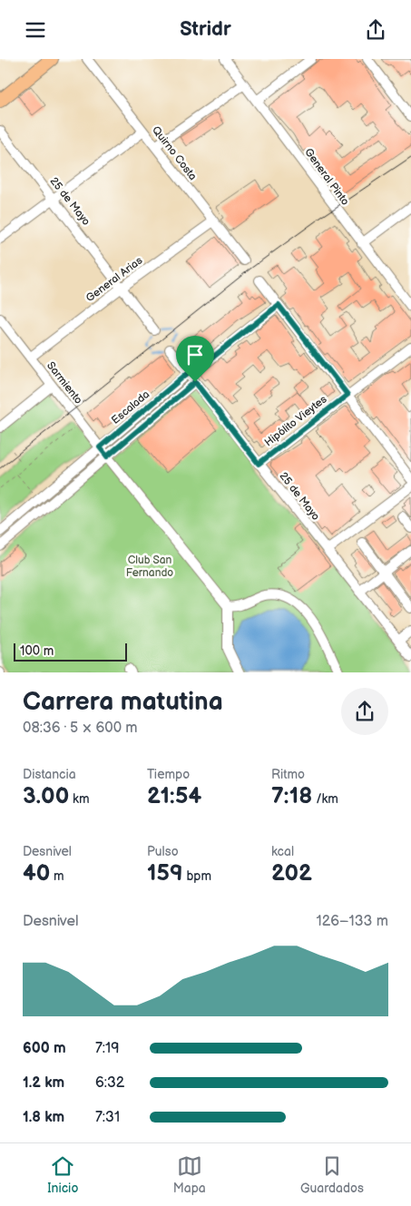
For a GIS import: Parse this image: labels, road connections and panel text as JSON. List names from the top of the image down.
{
  "streets": {
    "street": [
      "Quirno Costa",
      "General Pinto",
      "25 de Mayo",
      "General Arias",
      "Sarmiento",
      "Escalada",
      "Hipólito Vieytes"
    ]
  },
  "crossings": [
    ["Quirno Costa", "General Arias"],
    ["25 de Mayo", "General Arias"],
    ["25 de Mayo", "Escalada"],
    ["25 de Mayo", "Hipólito Vieytes"],
    ["General Arias", "Sarmiento"],
    ["Sarmiento", "Escalada"]
  ],
  "parks": ["Club San Fernando"],
  "scale_bar": "100 m",
  "page": {
    "header": "Stridr",
    "scale": "100 m",
    "heading": ["Carrera matutina", "08:36 · 5 × 600 m"],
    "stats": [
      ["Distancia", "3.00 km"],
      ["Tiempo", "21:54"],
      ["Ritmo", "7:18 /km"],
      ["Desnivel", "40 m"],
      ["Pulso", "159 bpm"],
      ["kcal", "202"]
    ],
    "chart": ["Desnivel", "126–133 m"],
    "list": [
      {
        "name": "600 m",
        "note": "7:19"
      },
      {
        "name": "1.2 km",
        "note": "6:32"
      },
      {
        "name": "1.8 km",
        "note": "7:31"
      }
    ],
    "tabs": ["Inicio", "Mapa", "Guardados"]
  }
}
